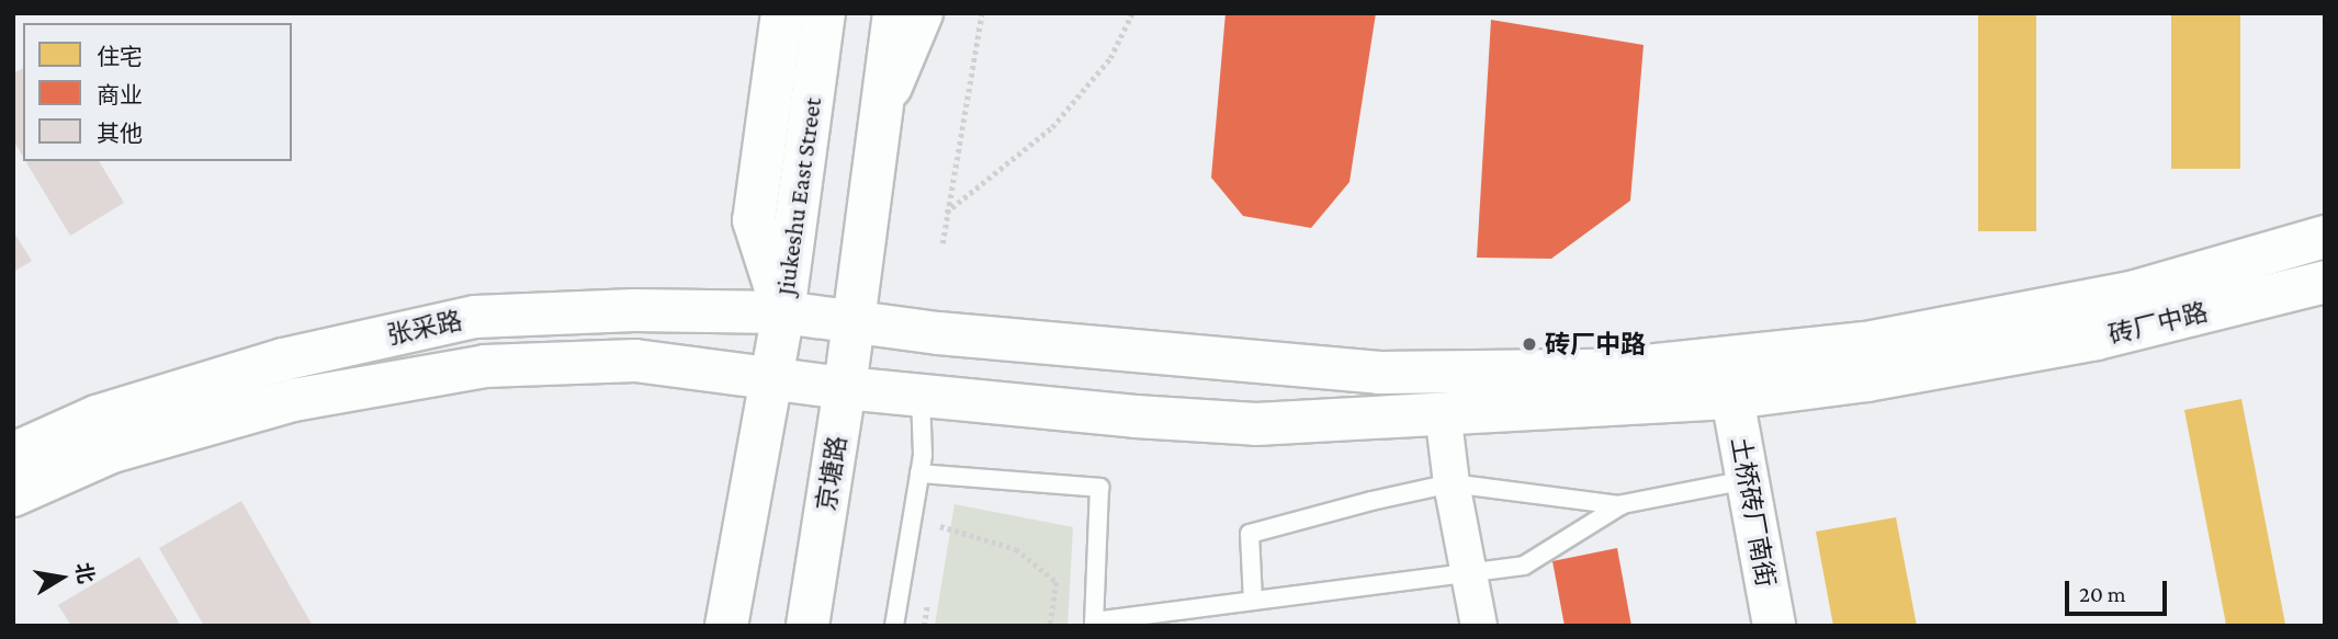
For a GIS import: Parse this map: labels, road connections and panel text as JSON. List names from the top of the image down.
{
  "streets": {
    "main road": [
      "Jiukeshu East Street",
      "砖厂中路",
      "张采路",
      "京塘路",
      "土桥砖厂南街"
    ]
  },
  "crossings": [
    ["Jiukeshu East Street", "张采路"],
    ["砖厂中路", "张采路"],
    ["砖厂中路", "京塘路"],
    ["砖厂中路", "土桥砖厂南街"],
    ["张采路", "京塘路"]
  ],
  "places": ["砖厂中路"],
  "legend": ["住宅", "商业", "其他"],
  "scale_bar": "20 m",
  "north": "right"
}
